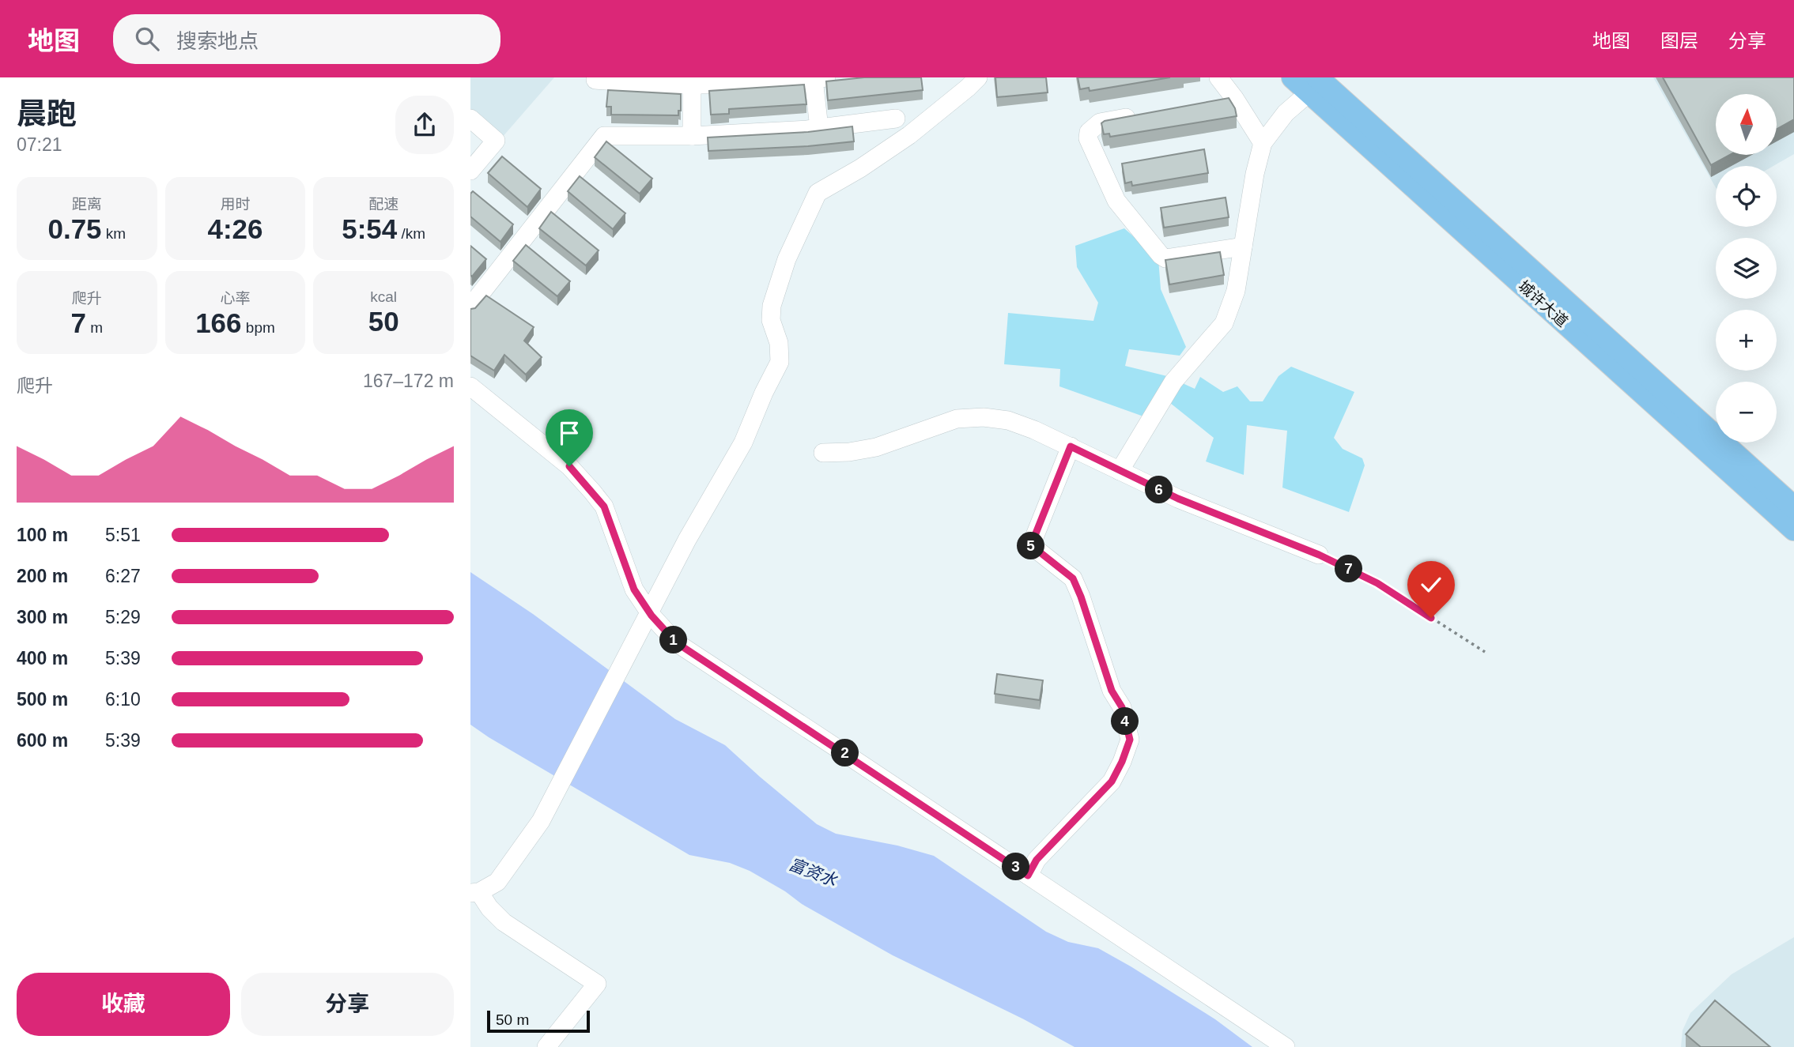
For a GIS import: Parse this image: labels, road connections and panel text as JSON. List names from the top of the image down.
{
  "streets": {
    "main road": ["城许大道"]
  },
  "water": ["富资水"],
  "scale_bar": "50 m",
  "north": "top",
  "page": {
    "header": "地图",
    "search": "搜索地点",
    "nav": ["地图", "图层", "分享"],
    "heading": ["晨跑", "07:21"],
    "map_buttons": ["+", "−"],
    "stats": [
      ["距离", "0.75 km"],
      ["用时", "4:26"],
      ["配速", "5:54 /km"],
      ["爬升", "7 m"],
      ["心率", "166 bpm"],
      ["kcal", "50"]
    ],
    "chart": ["爬升", "167–172 m"],
    "pins": [
      "6",
      "5",
      "7",
      "1",
      "4",
      "2",
      "3"
    ],
    "list": [
      {
        "name": "100 m",
        "note": "5:51"
      },
      {
        "name": "200 m",
        "note": "6:27"
      },
      {
        "name": "300 m",
        "note": "5:29"
      },
      {
        "name": "400 m",
        "note": "5:39"
      },
      {
        "name": "500 m",
        "note": "6:10"
      },
      {
        "name": "600 m",
        "note": "5:39"
      }
    ],
    "buttons": ["收藏", "分享"],
    "scale": "50 m"
  }
}
